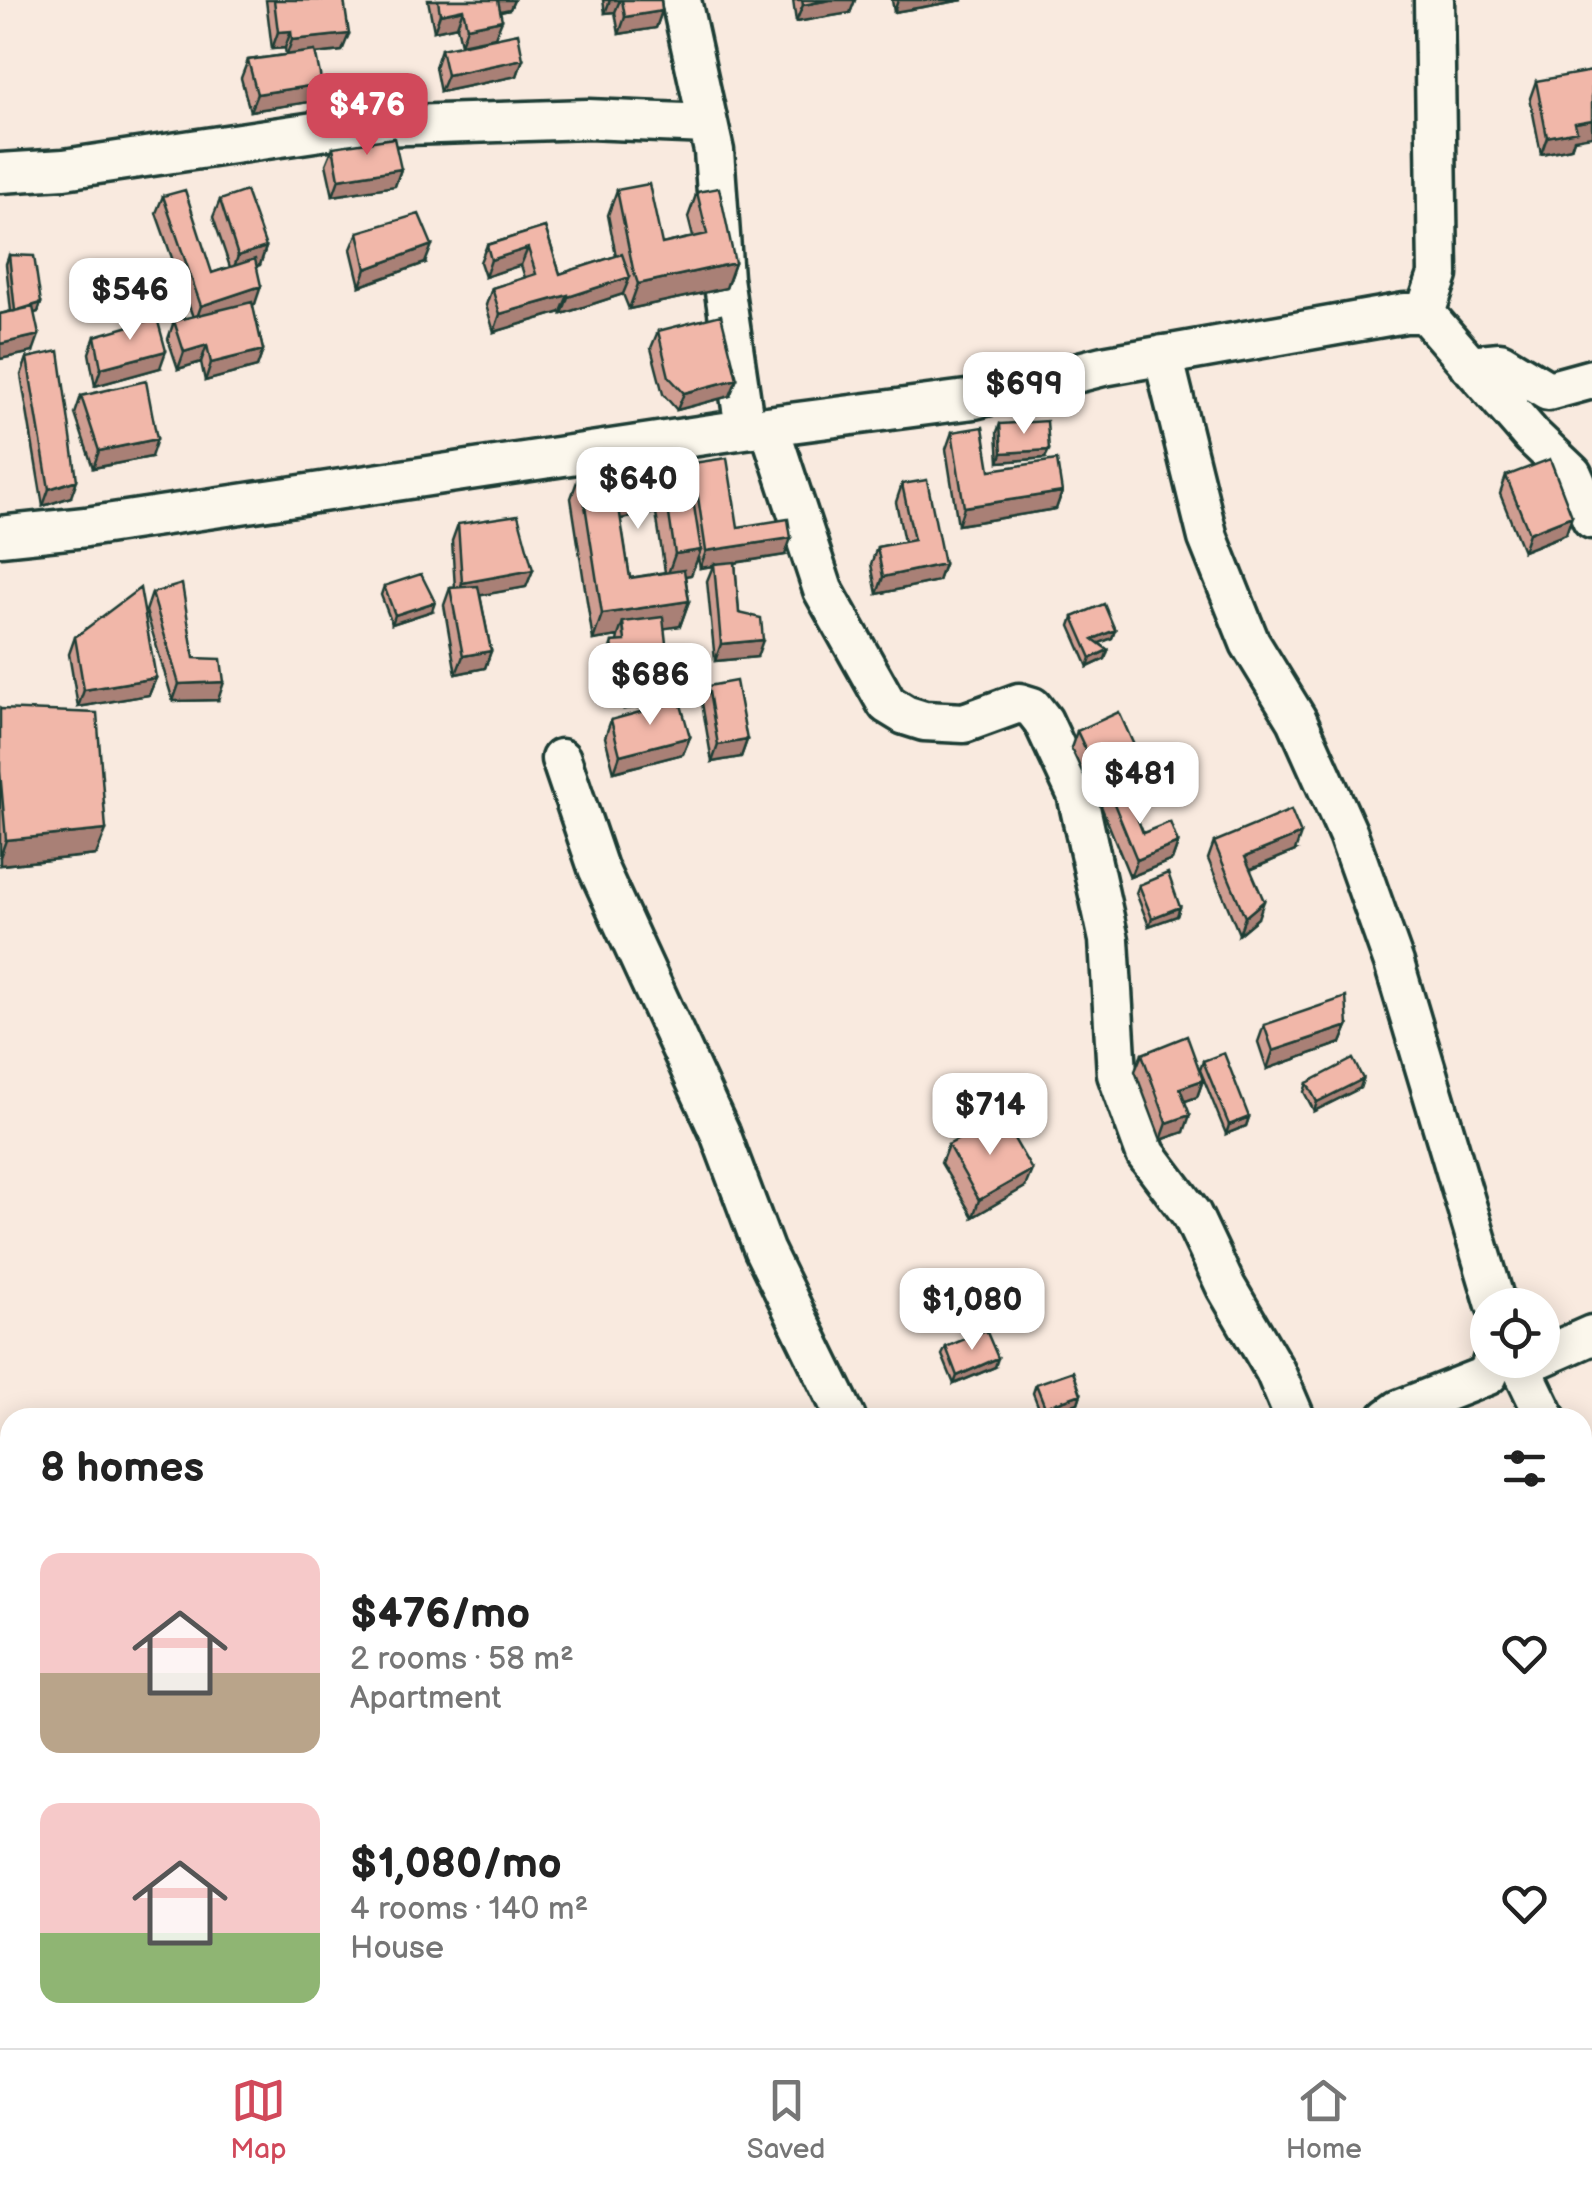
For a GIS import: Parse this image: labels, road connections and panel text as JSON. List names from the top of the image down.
{
  "page": {
    "price": [
      "$476",
      "$546",
      "$699",
      "$640",
      "$686",
      "$481",
      "$714",
      "$1,080"
    ],
    "heading": "8 homes",
    "list": [
      {
        "name": "$476/mo",
        "note": "2 rooms · 58 m² · Apartment"
      },
      {
        "name": "$1,080/mo",
        "note": "4 rooms · 140 m² · House"
      }
    ],
    "tabs": ["Map", "Saved", "Home"]
  }
}
